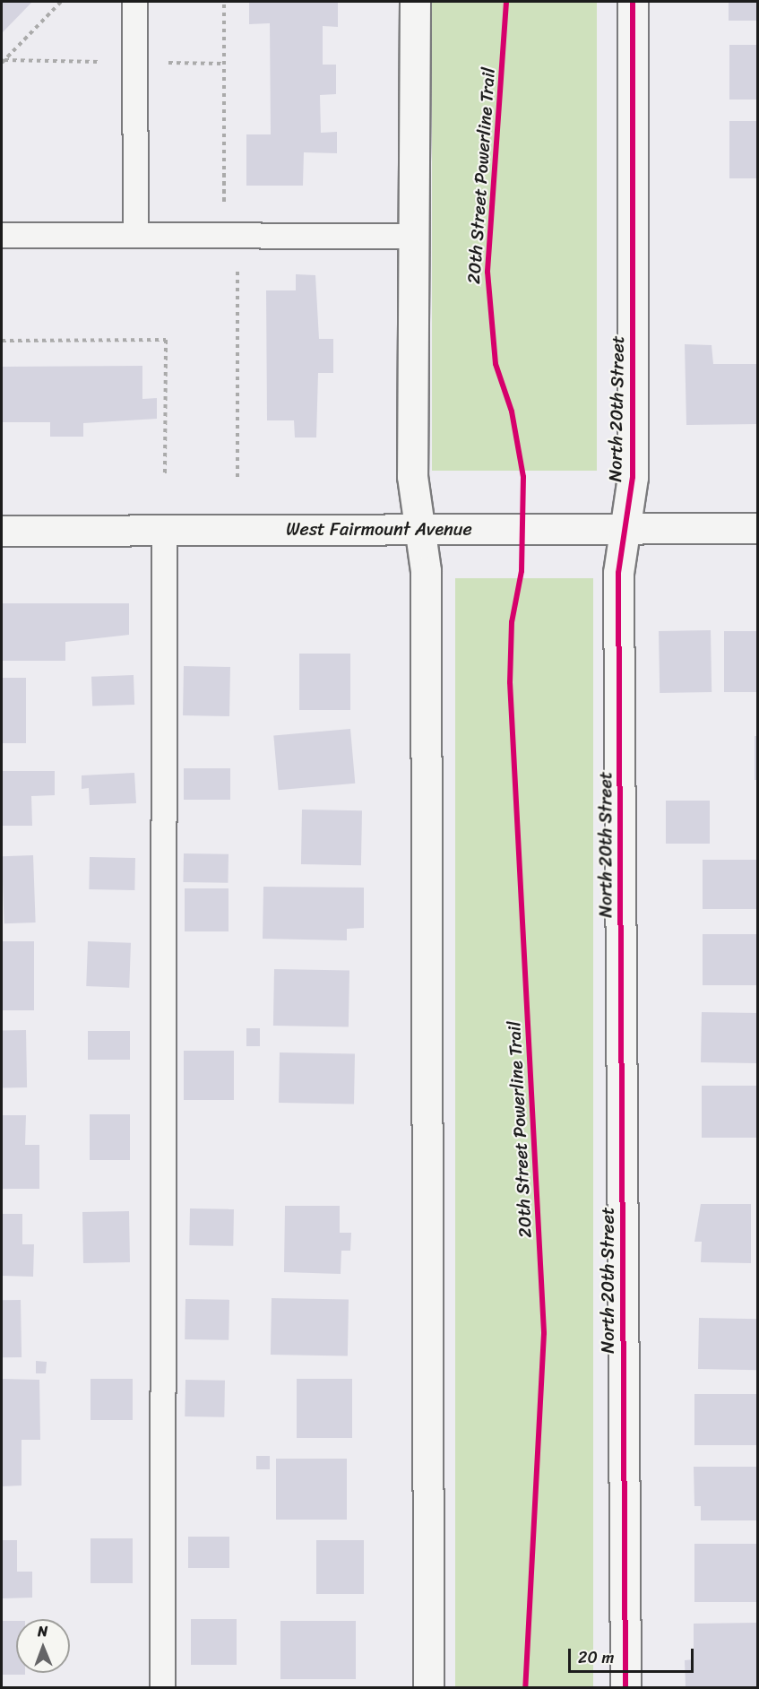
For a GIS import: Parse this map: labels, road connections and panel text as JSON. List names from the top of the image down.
{
  "streets": {
    "street": ["North 20th Street", "West Fairmount Avenue"],
    "cycle path": ["20th Street Powerline Trail"]
  },
  "crossings": [
    ["North 20th Street", "West Fairmount Avenue"]
  ],
  "scale_bar": "20 m",
  "north": "top"
}
